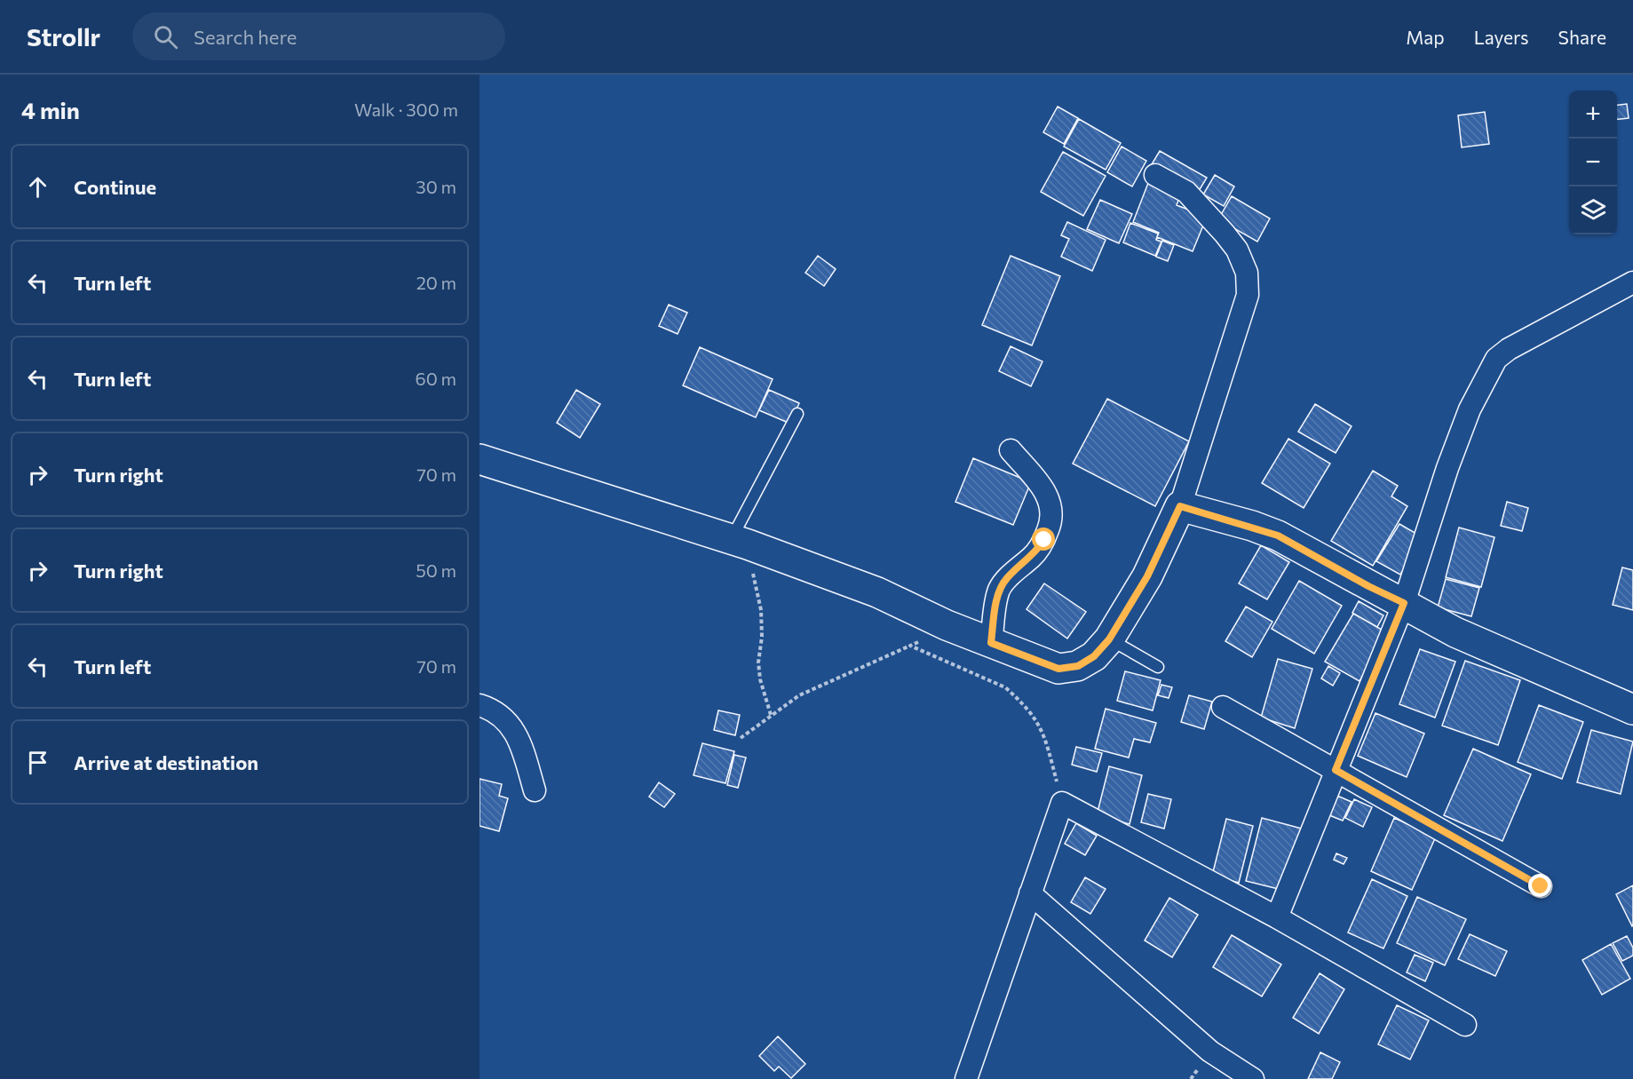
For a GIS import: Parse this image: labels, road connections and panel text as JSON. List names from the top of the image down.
{
  "page": {
    "header": "Strollr",
    "search": "Search here",
    "nav": ["Map", "Layers", "Share"],
    "heading": ["4 min", "Walk · 300 m"],
    "map_buttons": ["+", "−"],
    "list": [
      ["Continue", "30 m"],
      ["Turn left", "20 m"],
      ["Turn left", "60 m"],
      ["Turn right", "70 m"],
      ["Turn right", "50 m"],
      ["Turn left", "70 m"],
      "Arrive at destination"
    ]
  }
}
